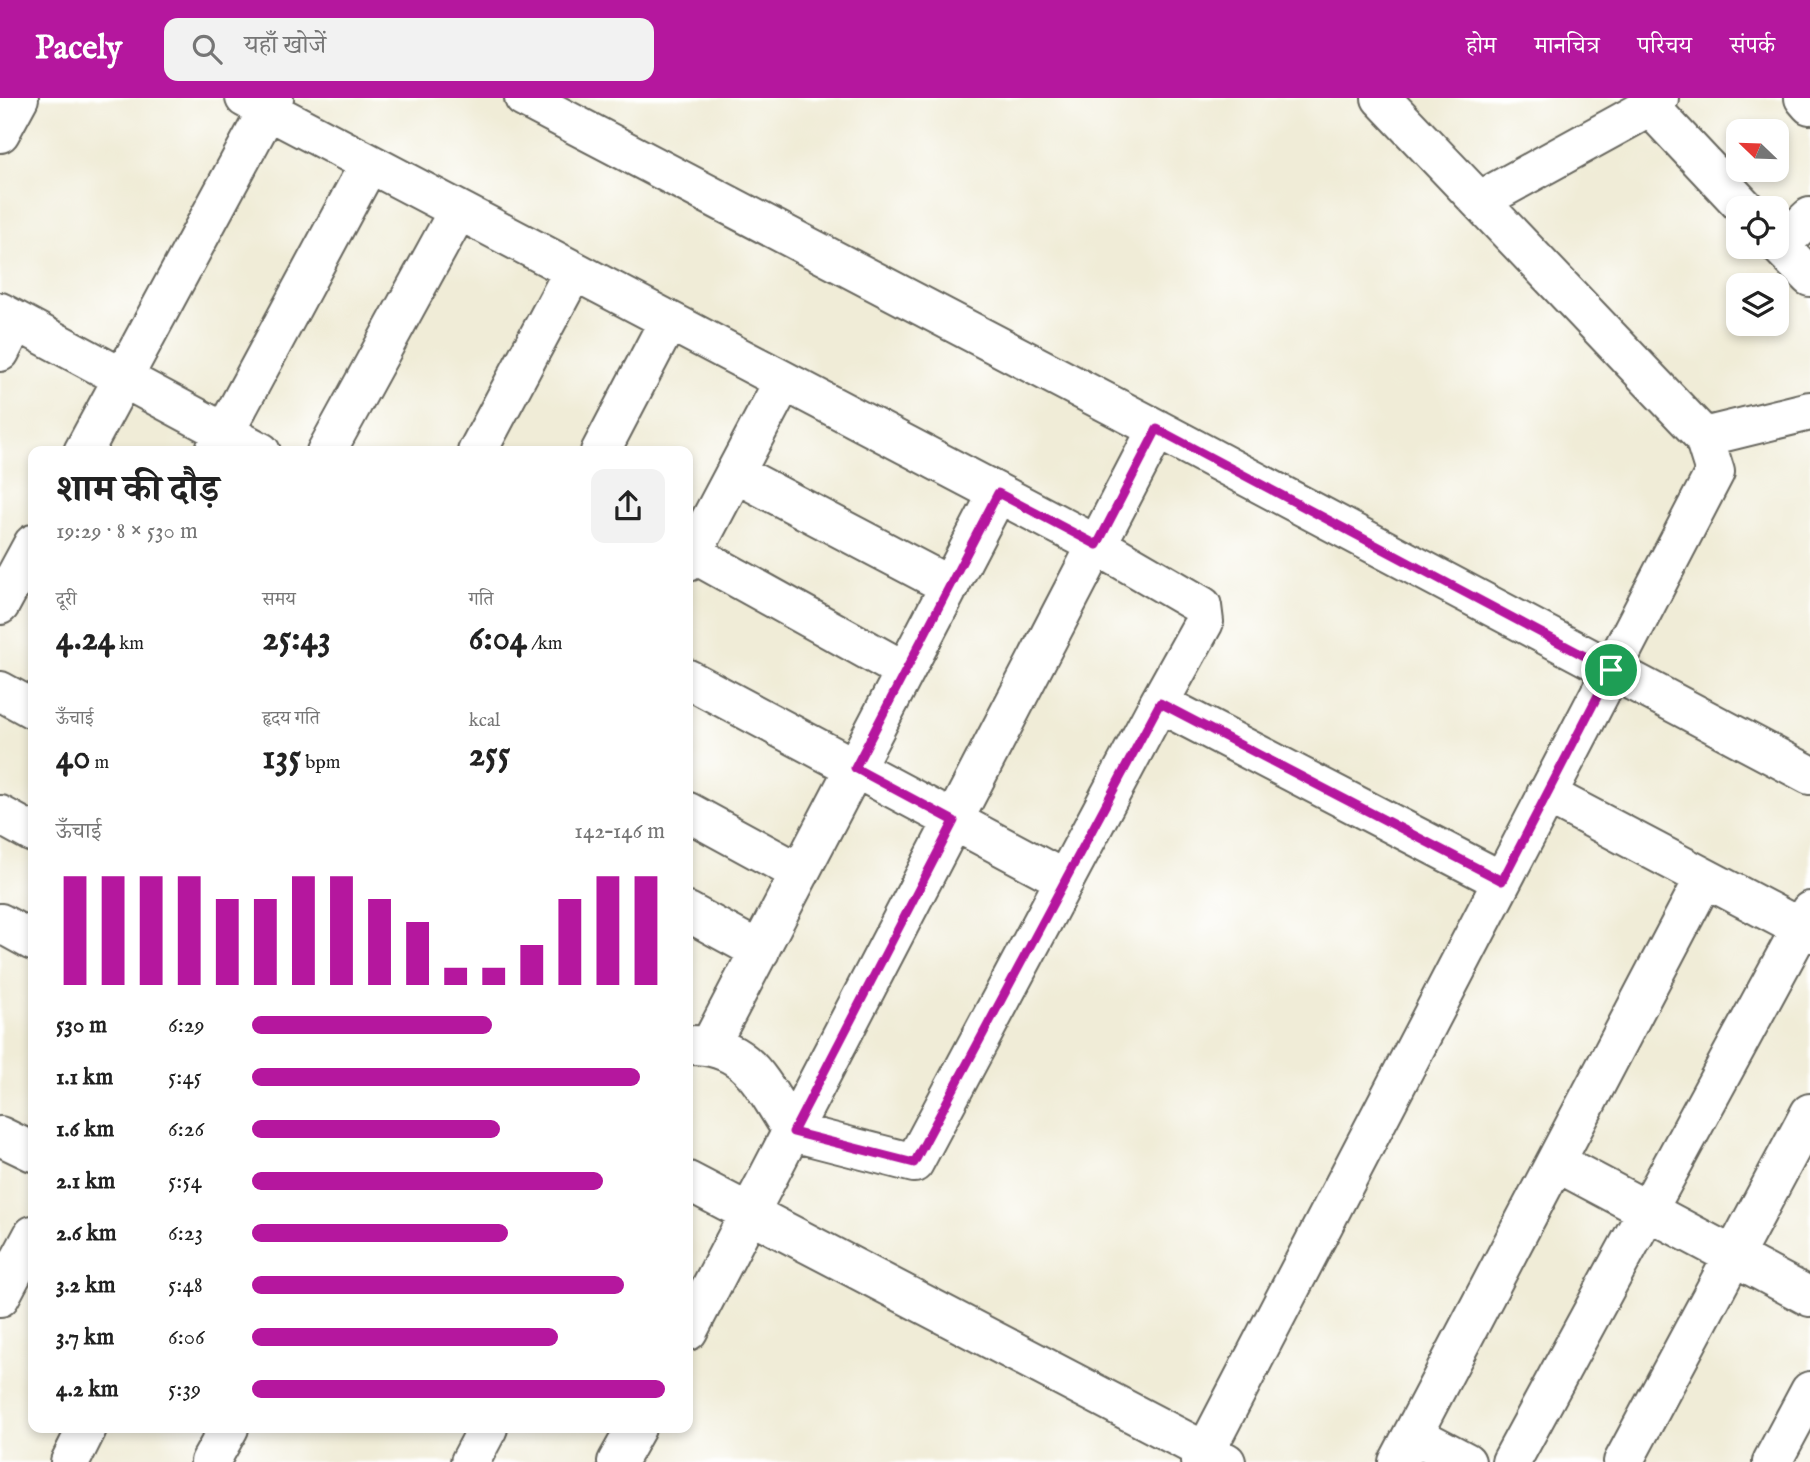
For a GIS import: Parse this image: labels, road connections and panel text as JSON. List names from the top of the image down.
{
  "north": "top left",
  "page": {
    "header": "Pacely",
    "search": "यहाँ खोजें",
    "nav": [
      "होम",
      "मानचित्र",
      "परिचय",
      "संपर्क"
    ],
    "heading": ["शाम की दौड़", "19:29 · 8 × 530 m"],
    "stats": [
      ["दूरी", "4.24 km"],
      ["समय", "25:43"],
      ["गति", "6:04 /km"],
      ["ऊँचाई", "40 m"],
      ["हृदय गति", "135 bpm"],
      ["kcal", "255"]
    ],
    "chart": ["ऊँचाई", "142–146 m"],
    "list": [
      {
        "name": "530 m",
        "note": "6:29"
      },
      {
        "name": "1.1 km",
        "note": "5:45"
      },
      {
        "name": "1.6 km",
        "note": "6:26"
      },
      {
        "name": "2.1 km",
        "note": "5:54"
      },
      {
        "name": "2.6 km",
        "note": "6:23"
      },
      {
        "name": "3.2 km",
        "note": "5:48"
      },
      {
        "name": "3.7 km",
        "note": "6:06"
      },
      {
        "name": "4.2 km",
        "note": "5:39"
      }
    ]
  }
}
